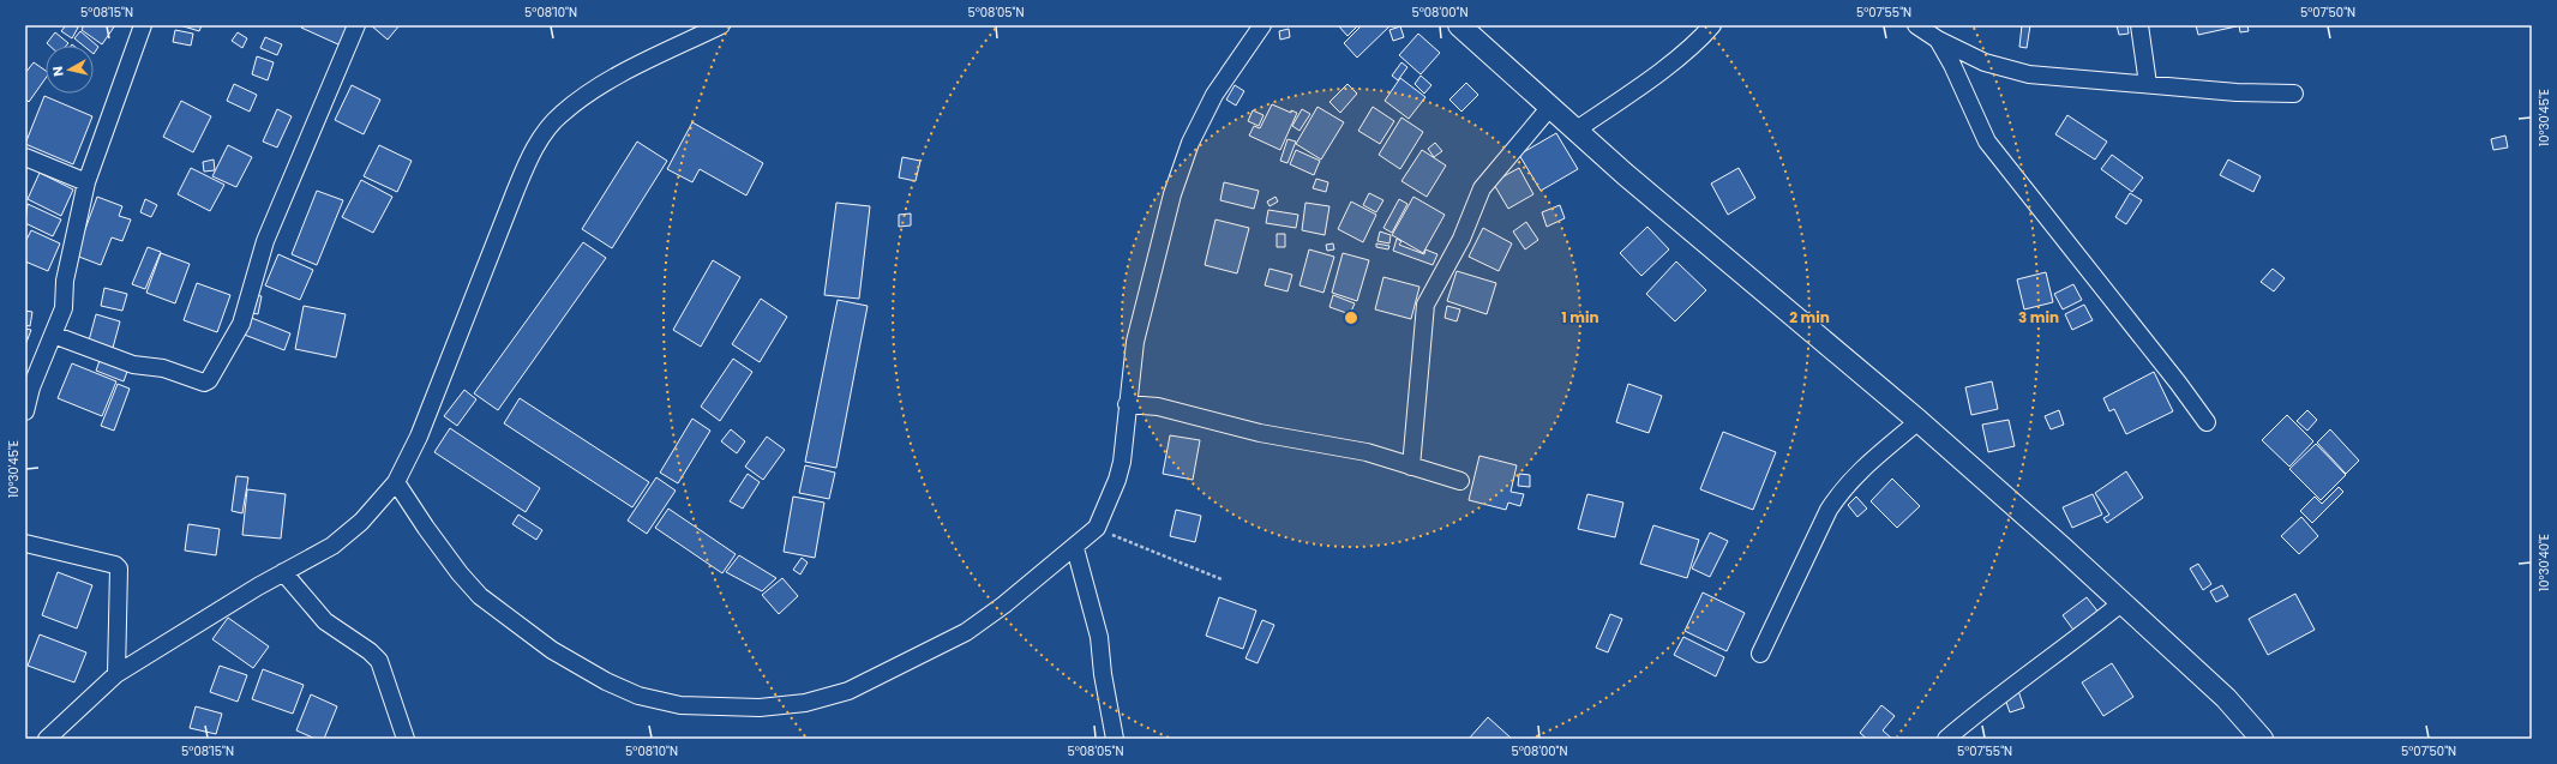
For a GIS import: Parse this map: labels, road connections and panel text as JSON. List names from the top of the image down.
{
  "north": "left",
  "coordinates": [
    "5°08'15\"N",
    "5°08'10\"N",
    "5°08'05\"N",
    "5°08'00\"N",
    "5°07'55\"N",
    "5°07'50\"N",
    "10°30'45\"E",
    "10°30'40\"E"
  ],
  "rings": ["1 min", "2 min", "3 min"]
}
